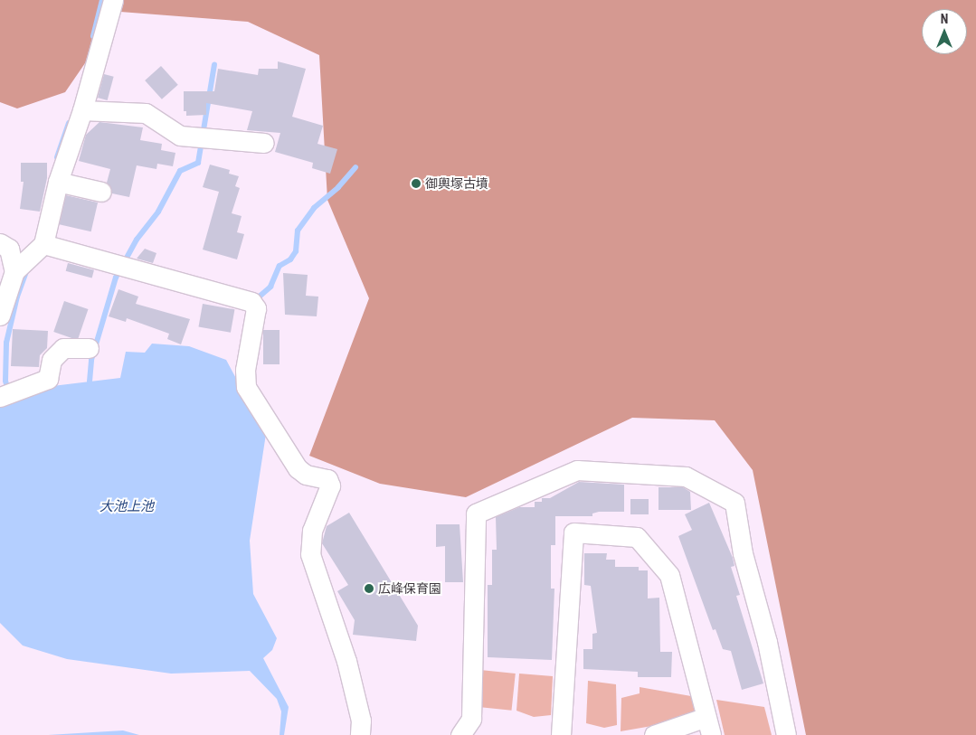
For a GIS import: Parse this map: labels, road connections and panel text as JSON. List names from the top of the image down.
{
  "water": ["大池上池"],
  "places": ["御輿塚古墳", "広峰保育園"],
  "north": "top"
}
